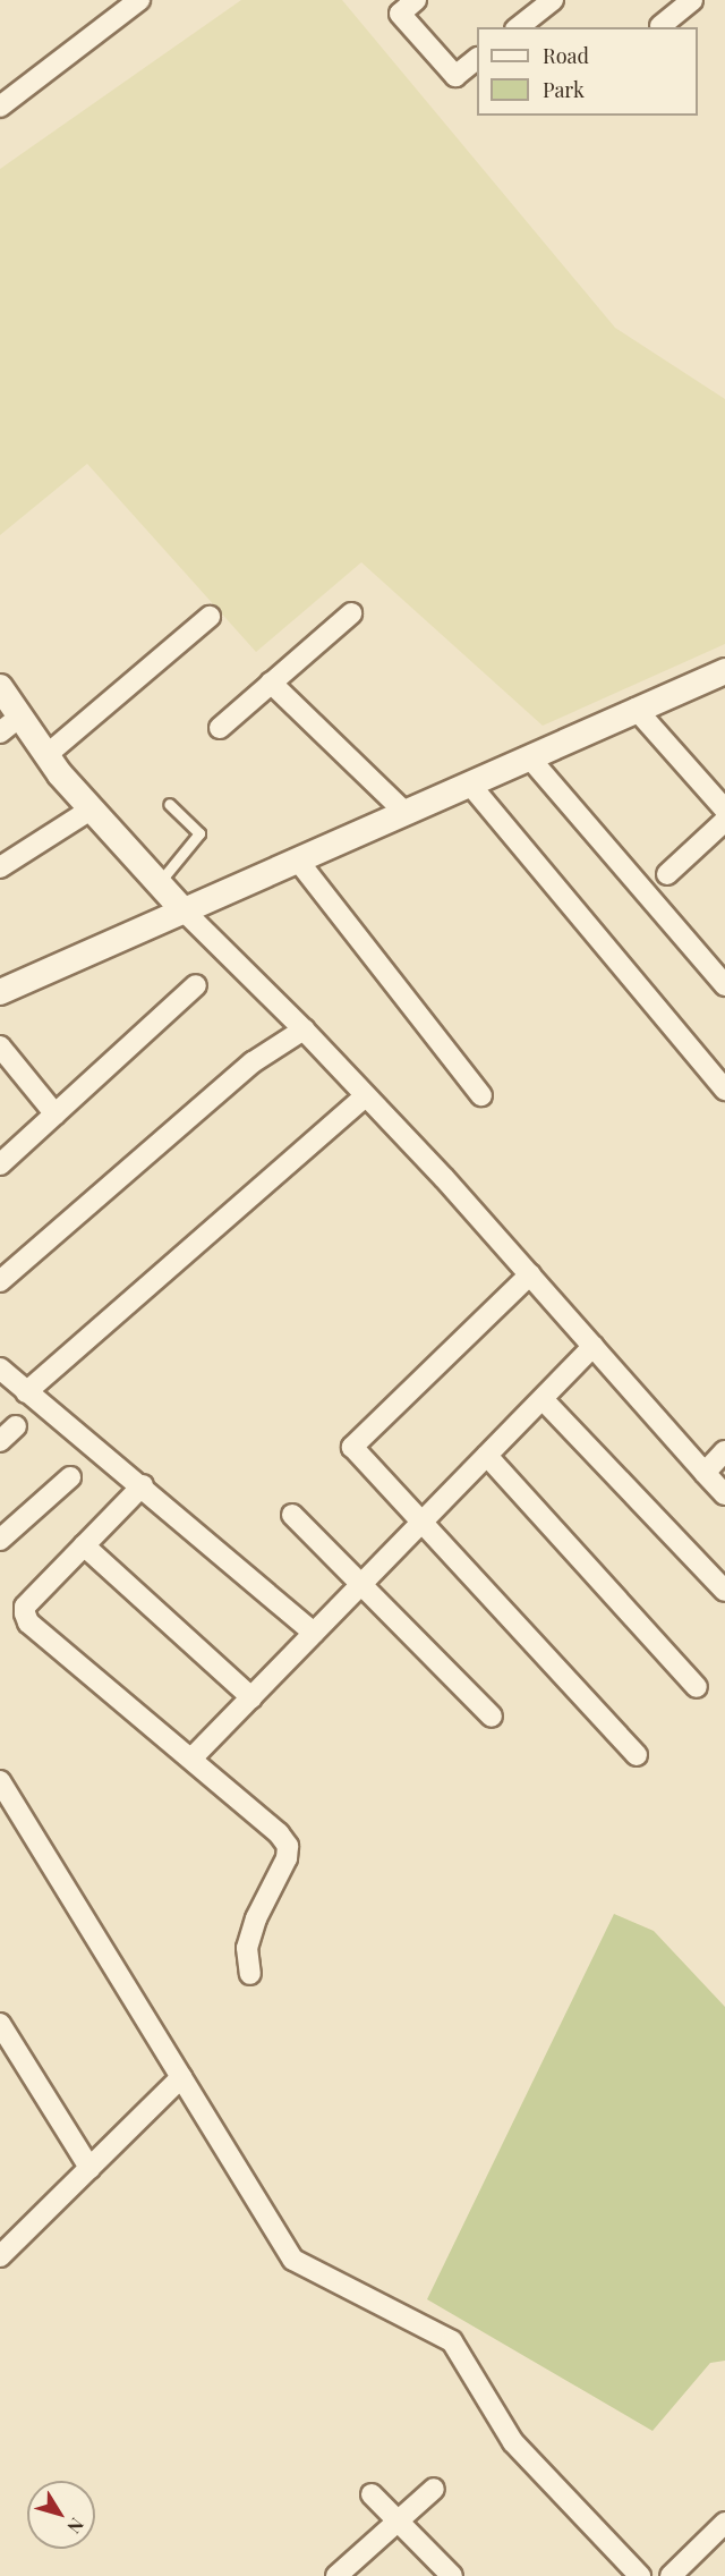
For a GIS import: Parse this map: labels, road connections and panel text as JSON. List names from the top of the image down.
{
  "legend": ["Road", "Park"],
  "north": "bottom right"
}
